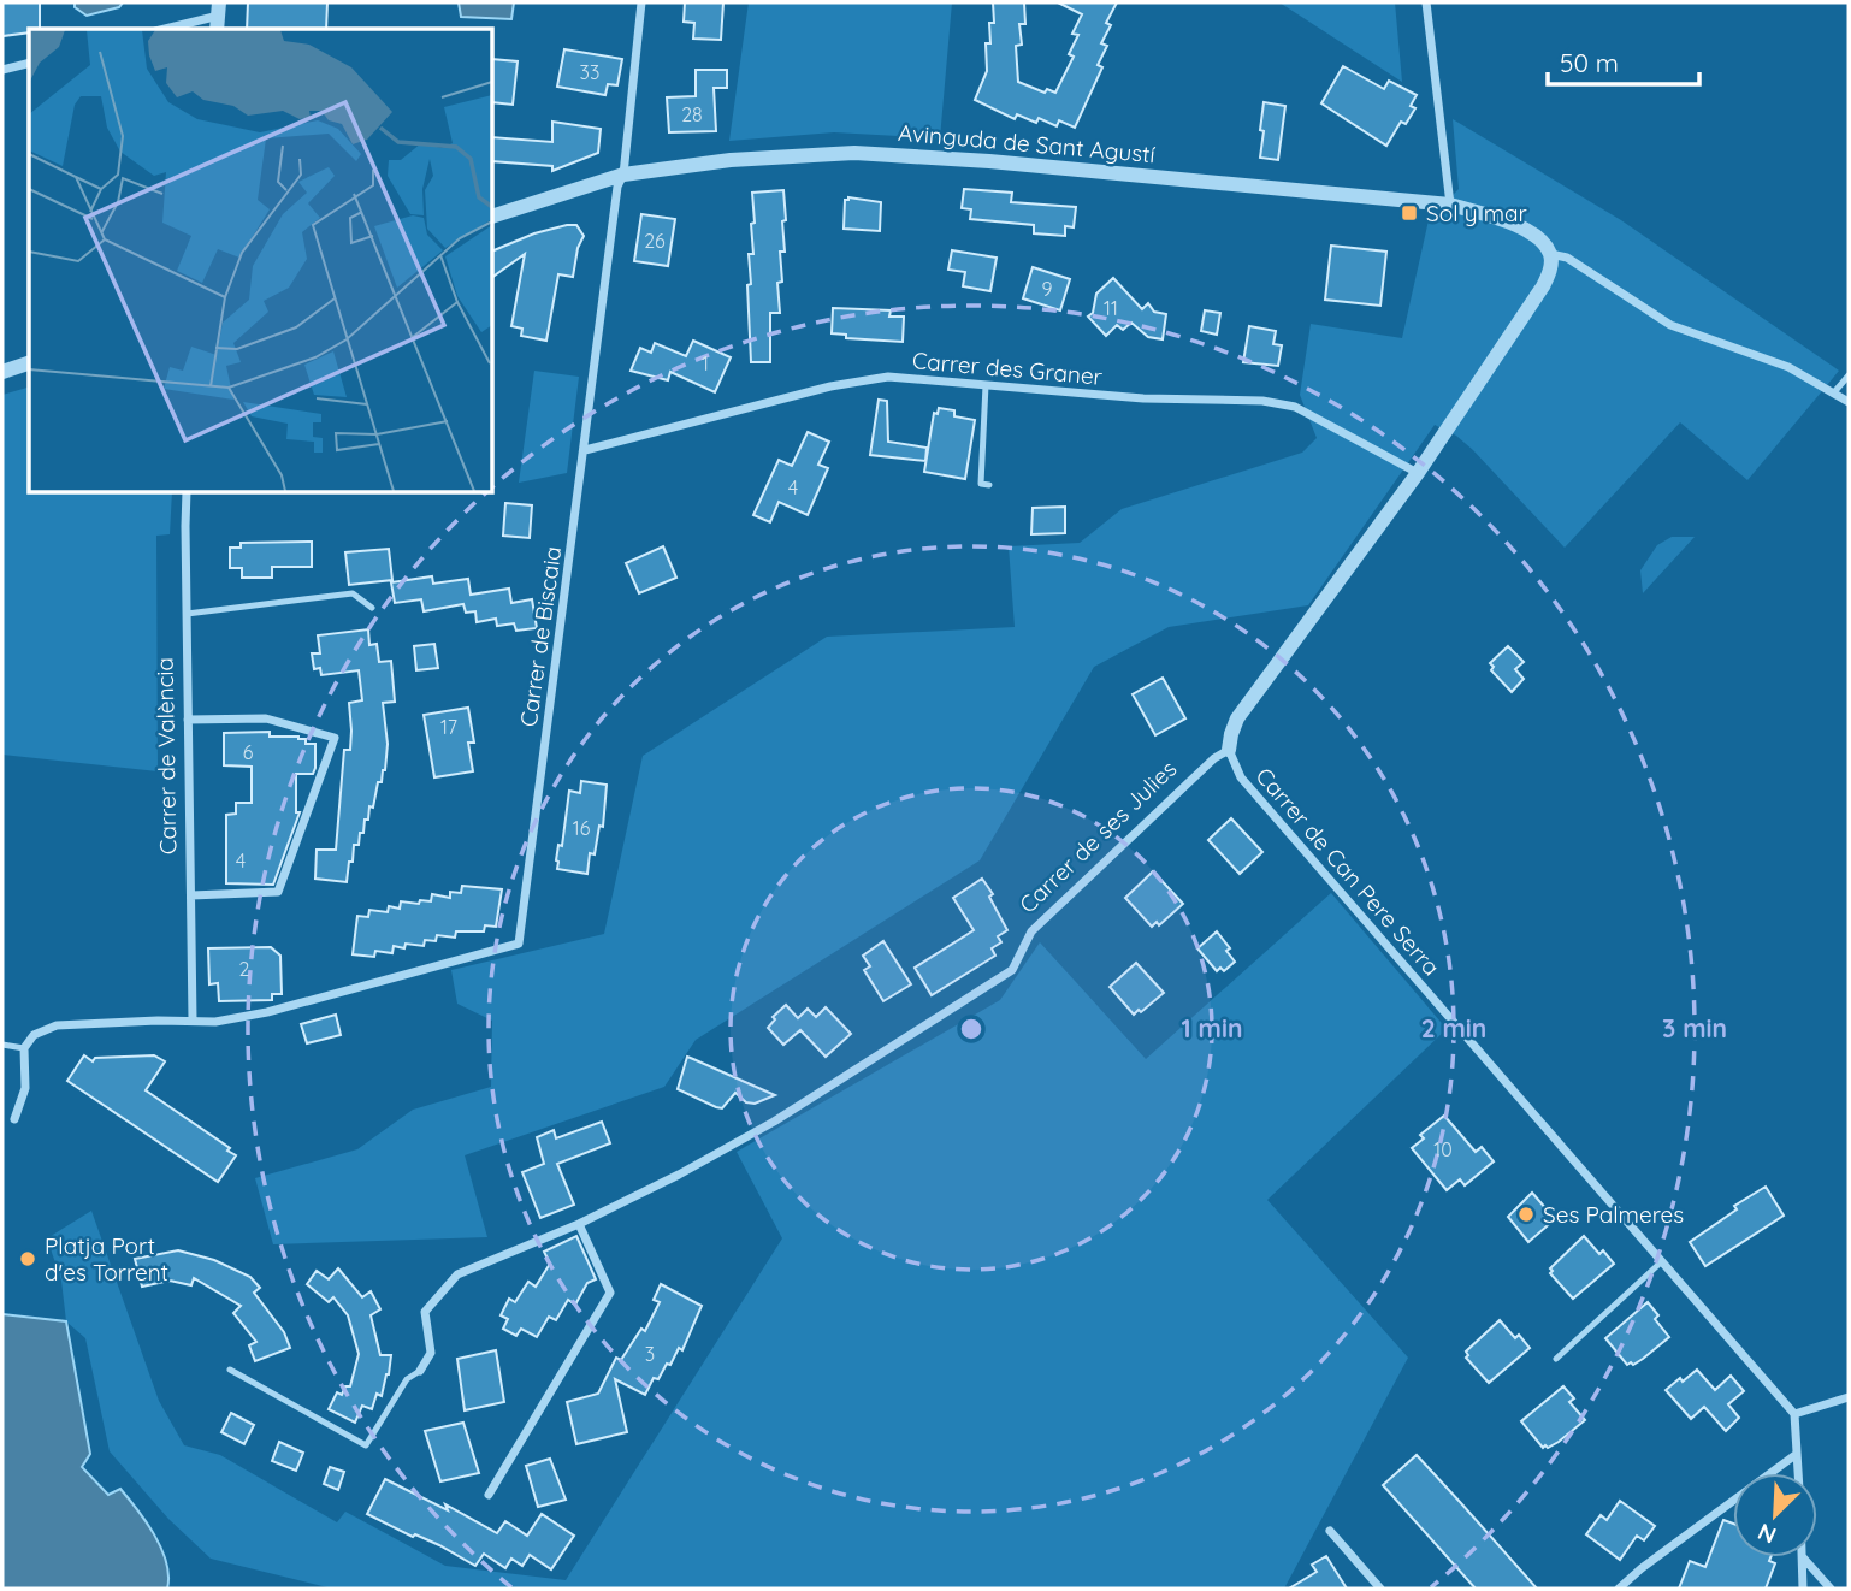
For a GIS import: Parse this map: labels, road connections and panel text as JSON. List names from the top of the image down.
{
  "streets": {
    "street": [
      "Avinguda de Sant Agustí",
      "Carrer des Graner",
      "Carrer de Biscaia",
      "Carrer de València",
      "Carrer de ses Julies",
      "Carrer de Can Pere Serra"
    ]
  },
  "crossings": [
    ["Avinguda de Sant Agustí", "Carrer de Biscaia"],
    ["Carrer des Graner", "Carrer de Biscaia"],
    ["Carrer de Biscaia", "Carrer de València"],
    ["Carrer de ses Julies", "Carrer de Can Pere Serra"]
  ],
  "places": {
    "transit": ["Sol y mar"],
    "other": ["Ses Palmeres", "Platja Port d'es Torrent"]
  },
  "house_numbers": [
    "33",
    "28",
    "26",
    "9",
    "11",
    "1",
    "4",
    "17",
    "6",
    "16",
    "4",
    "2",
    "10",
    "3"
  ],
  "scale_bar": "50 m",
  "north": "bottom left",
  "rings": ["1 min", "2 min", "3 min"]
}
